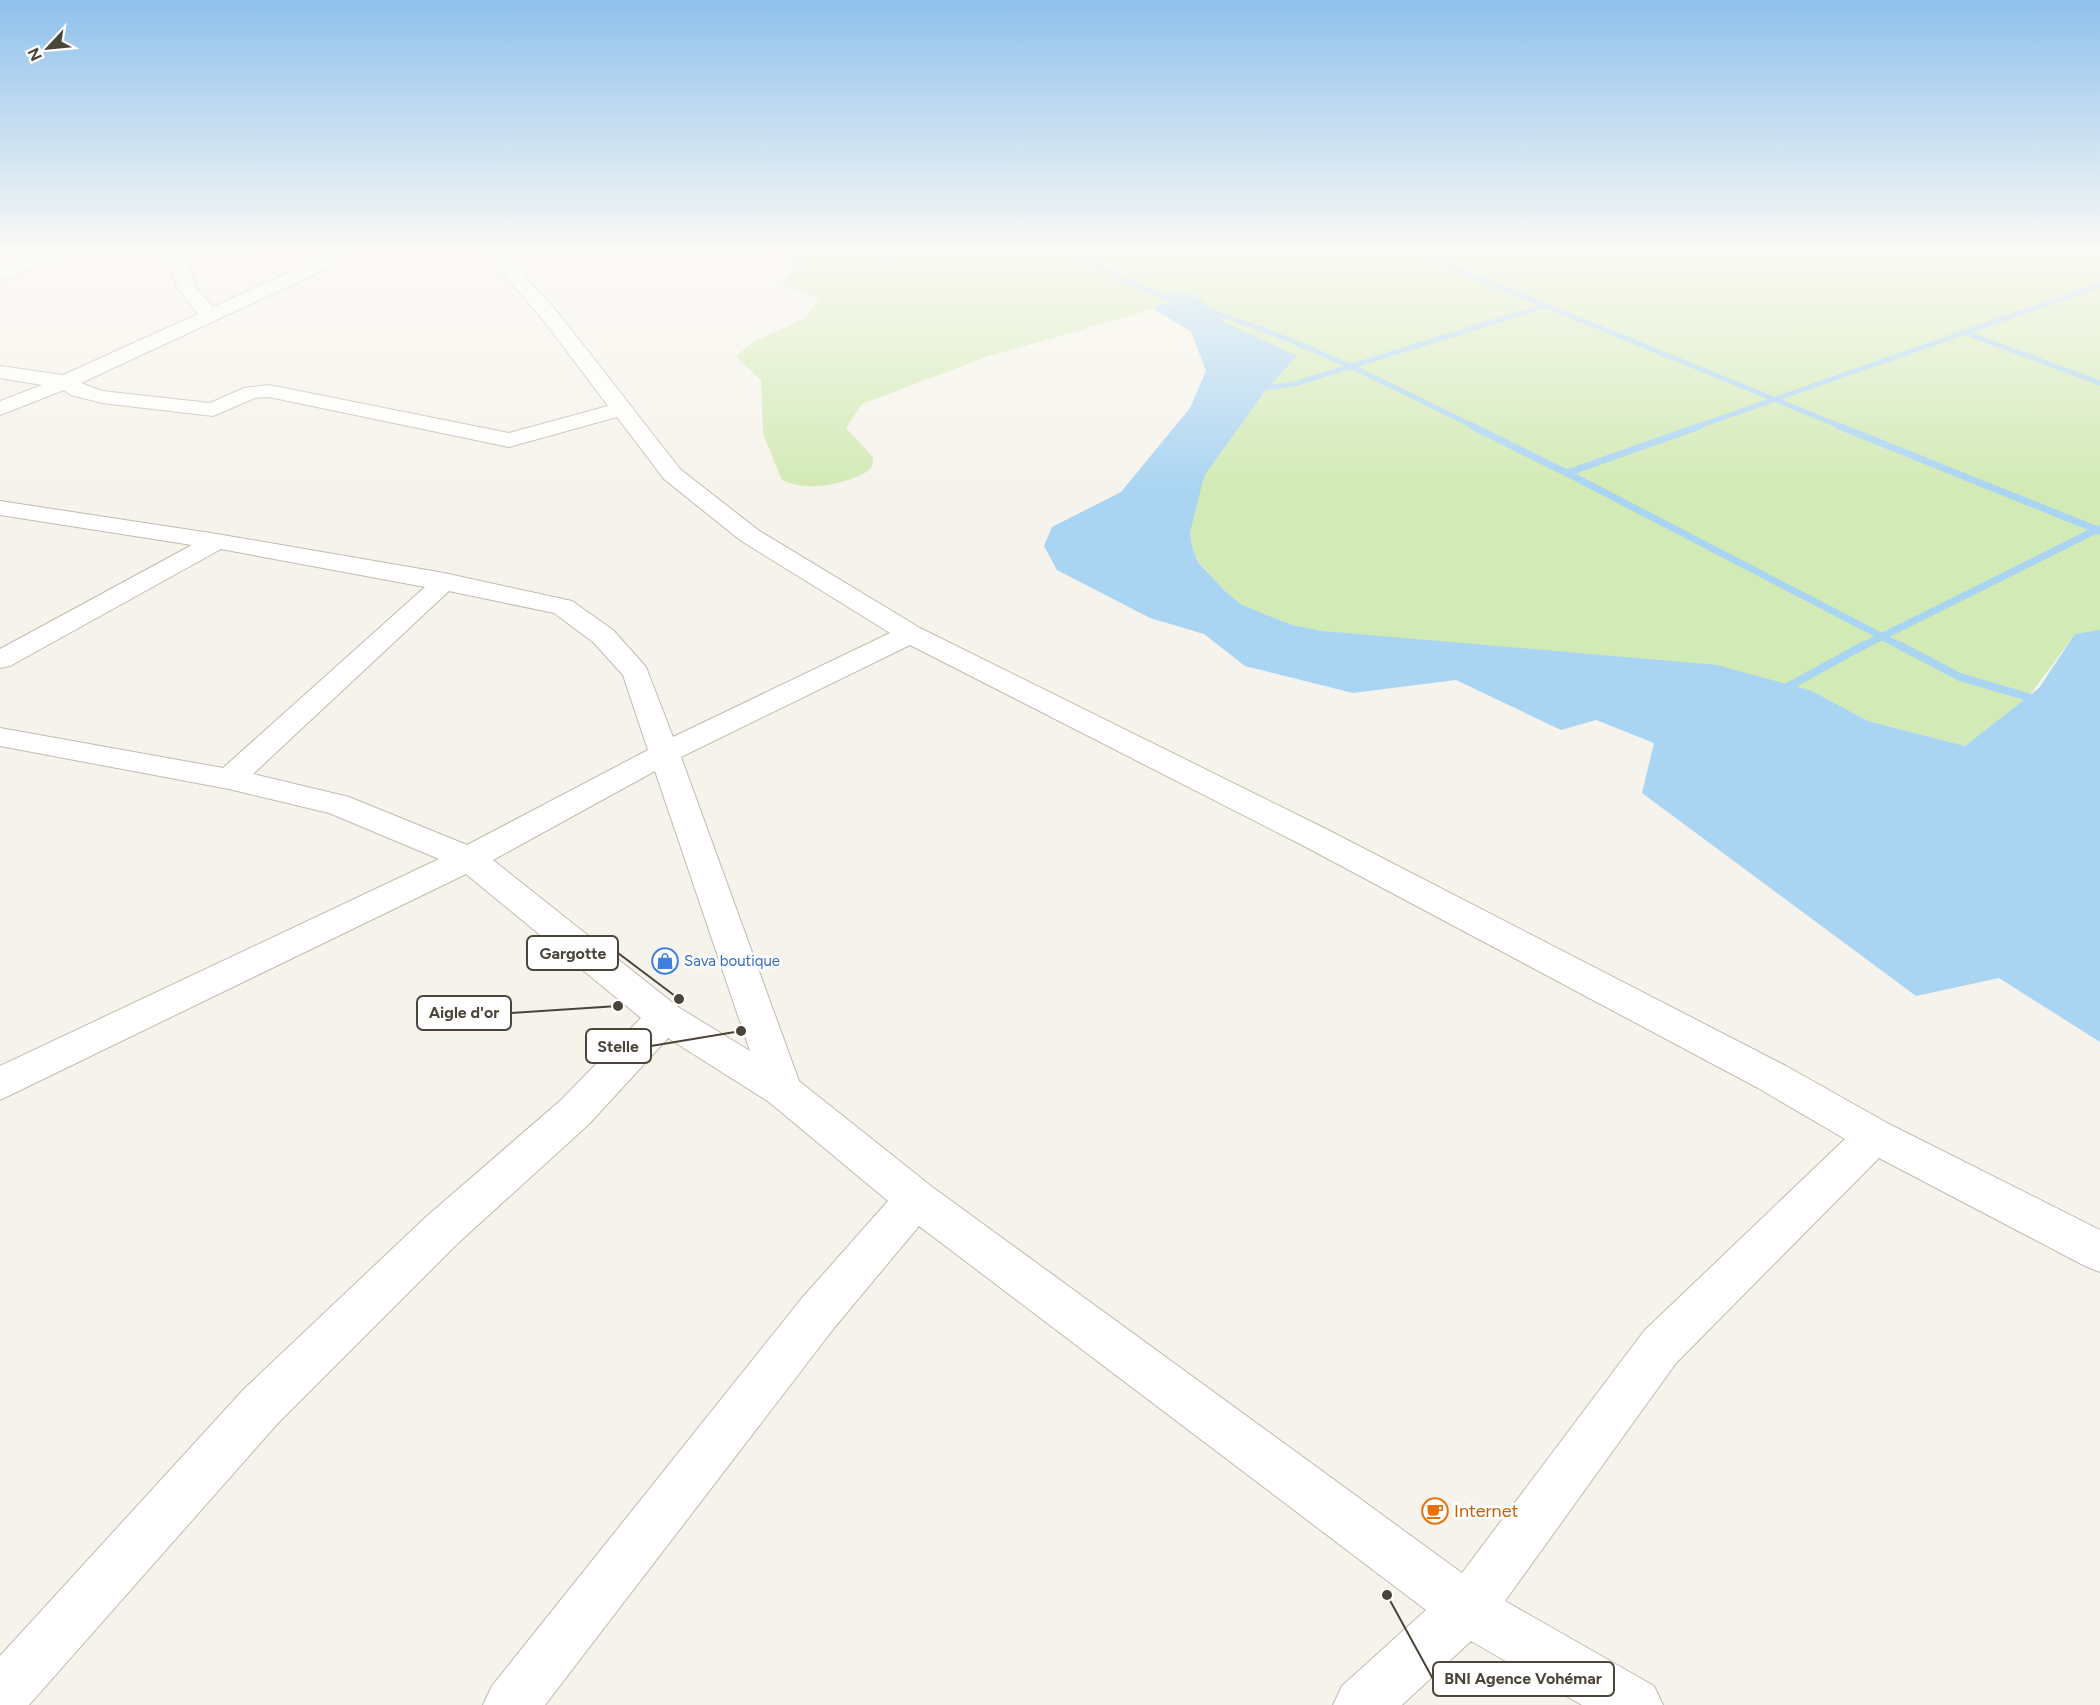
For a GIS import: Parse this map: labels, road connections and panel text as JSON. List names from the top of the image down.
{
  "places": {
    "shop": ["Sava boutique"],
    "other": [
      "Gargotte",
      "Aigle d'or",
      "Stelle",
      "BNI Agence Vohémar"
    ],
    "cafe": ["Internet"]
  },
  "north": "bottom left"
}
